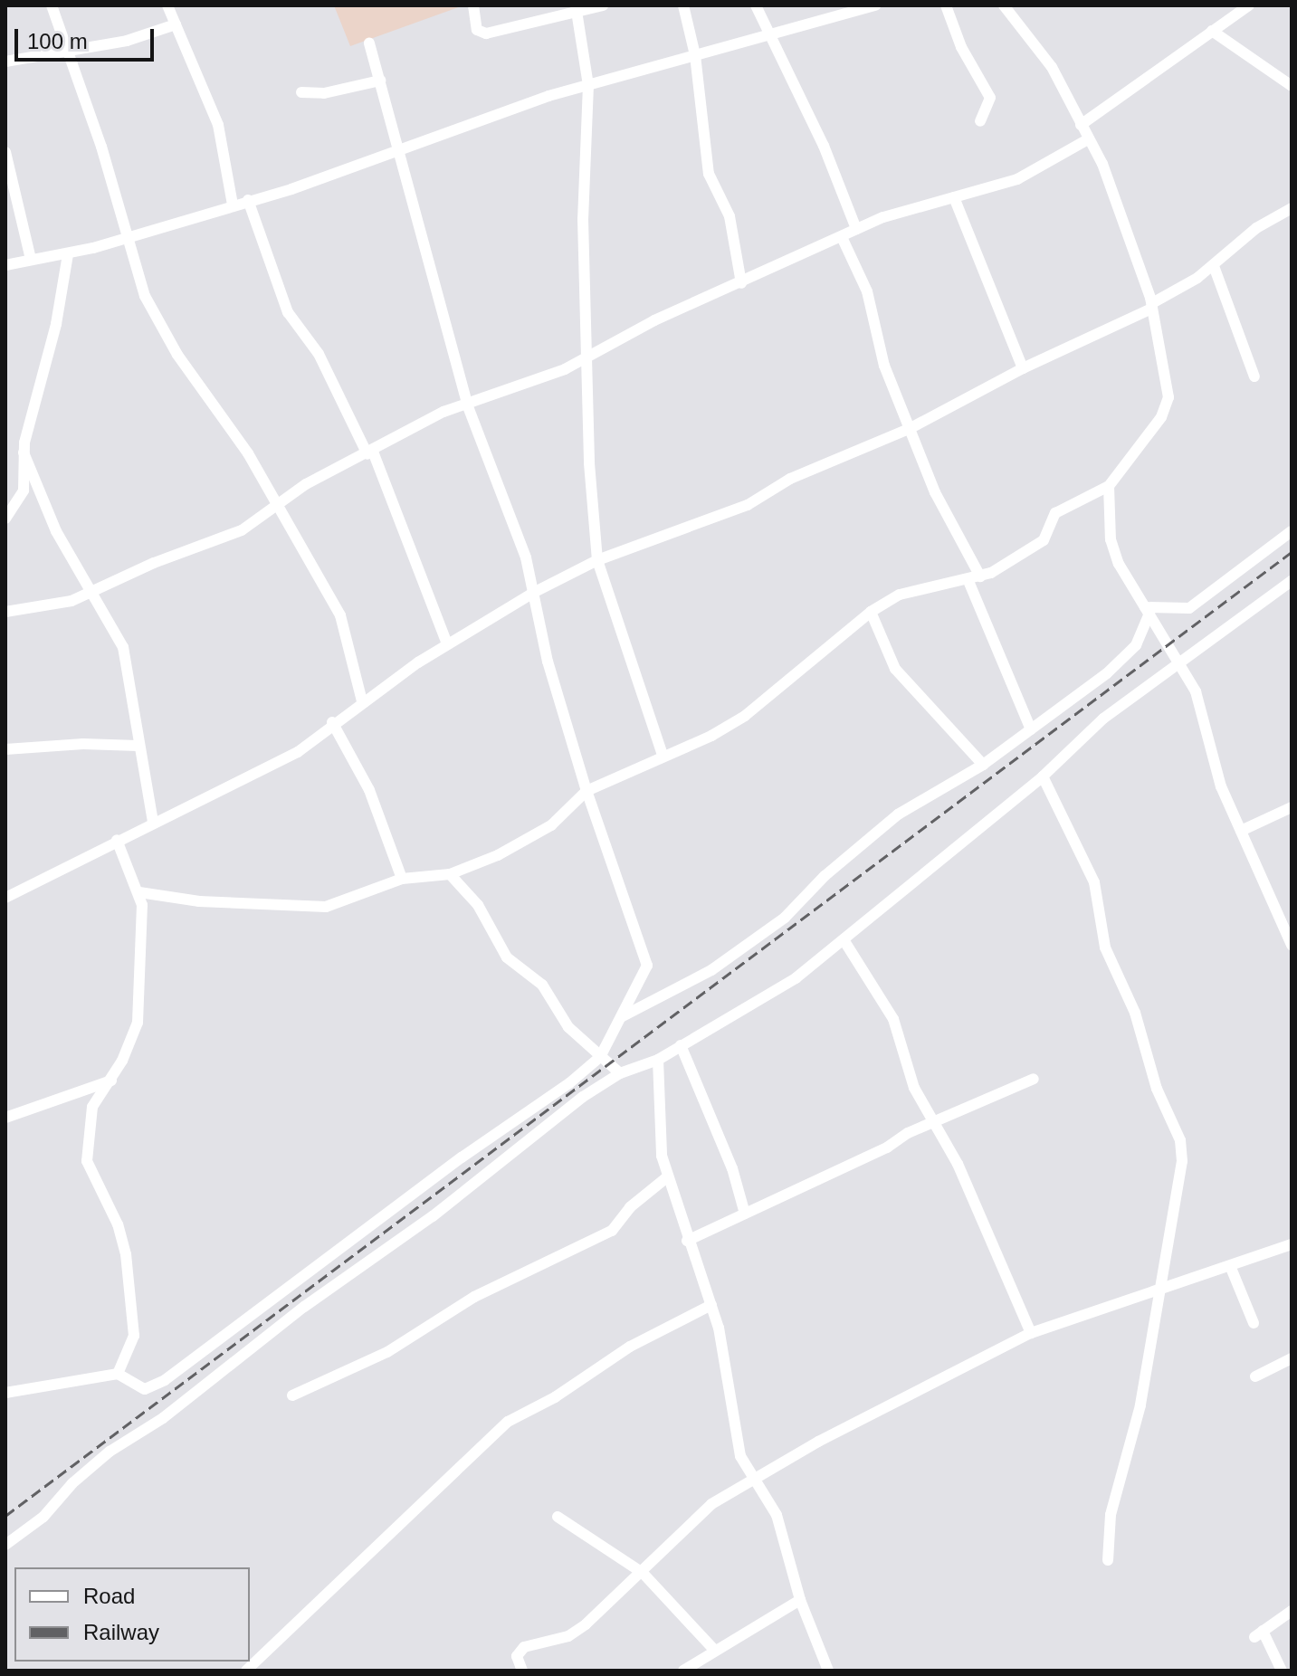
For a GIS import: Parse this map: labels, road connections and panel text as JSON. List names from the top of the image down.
{
  "legend": ["Road", "Railway"],
  "scale_bar": "100 m"
}
